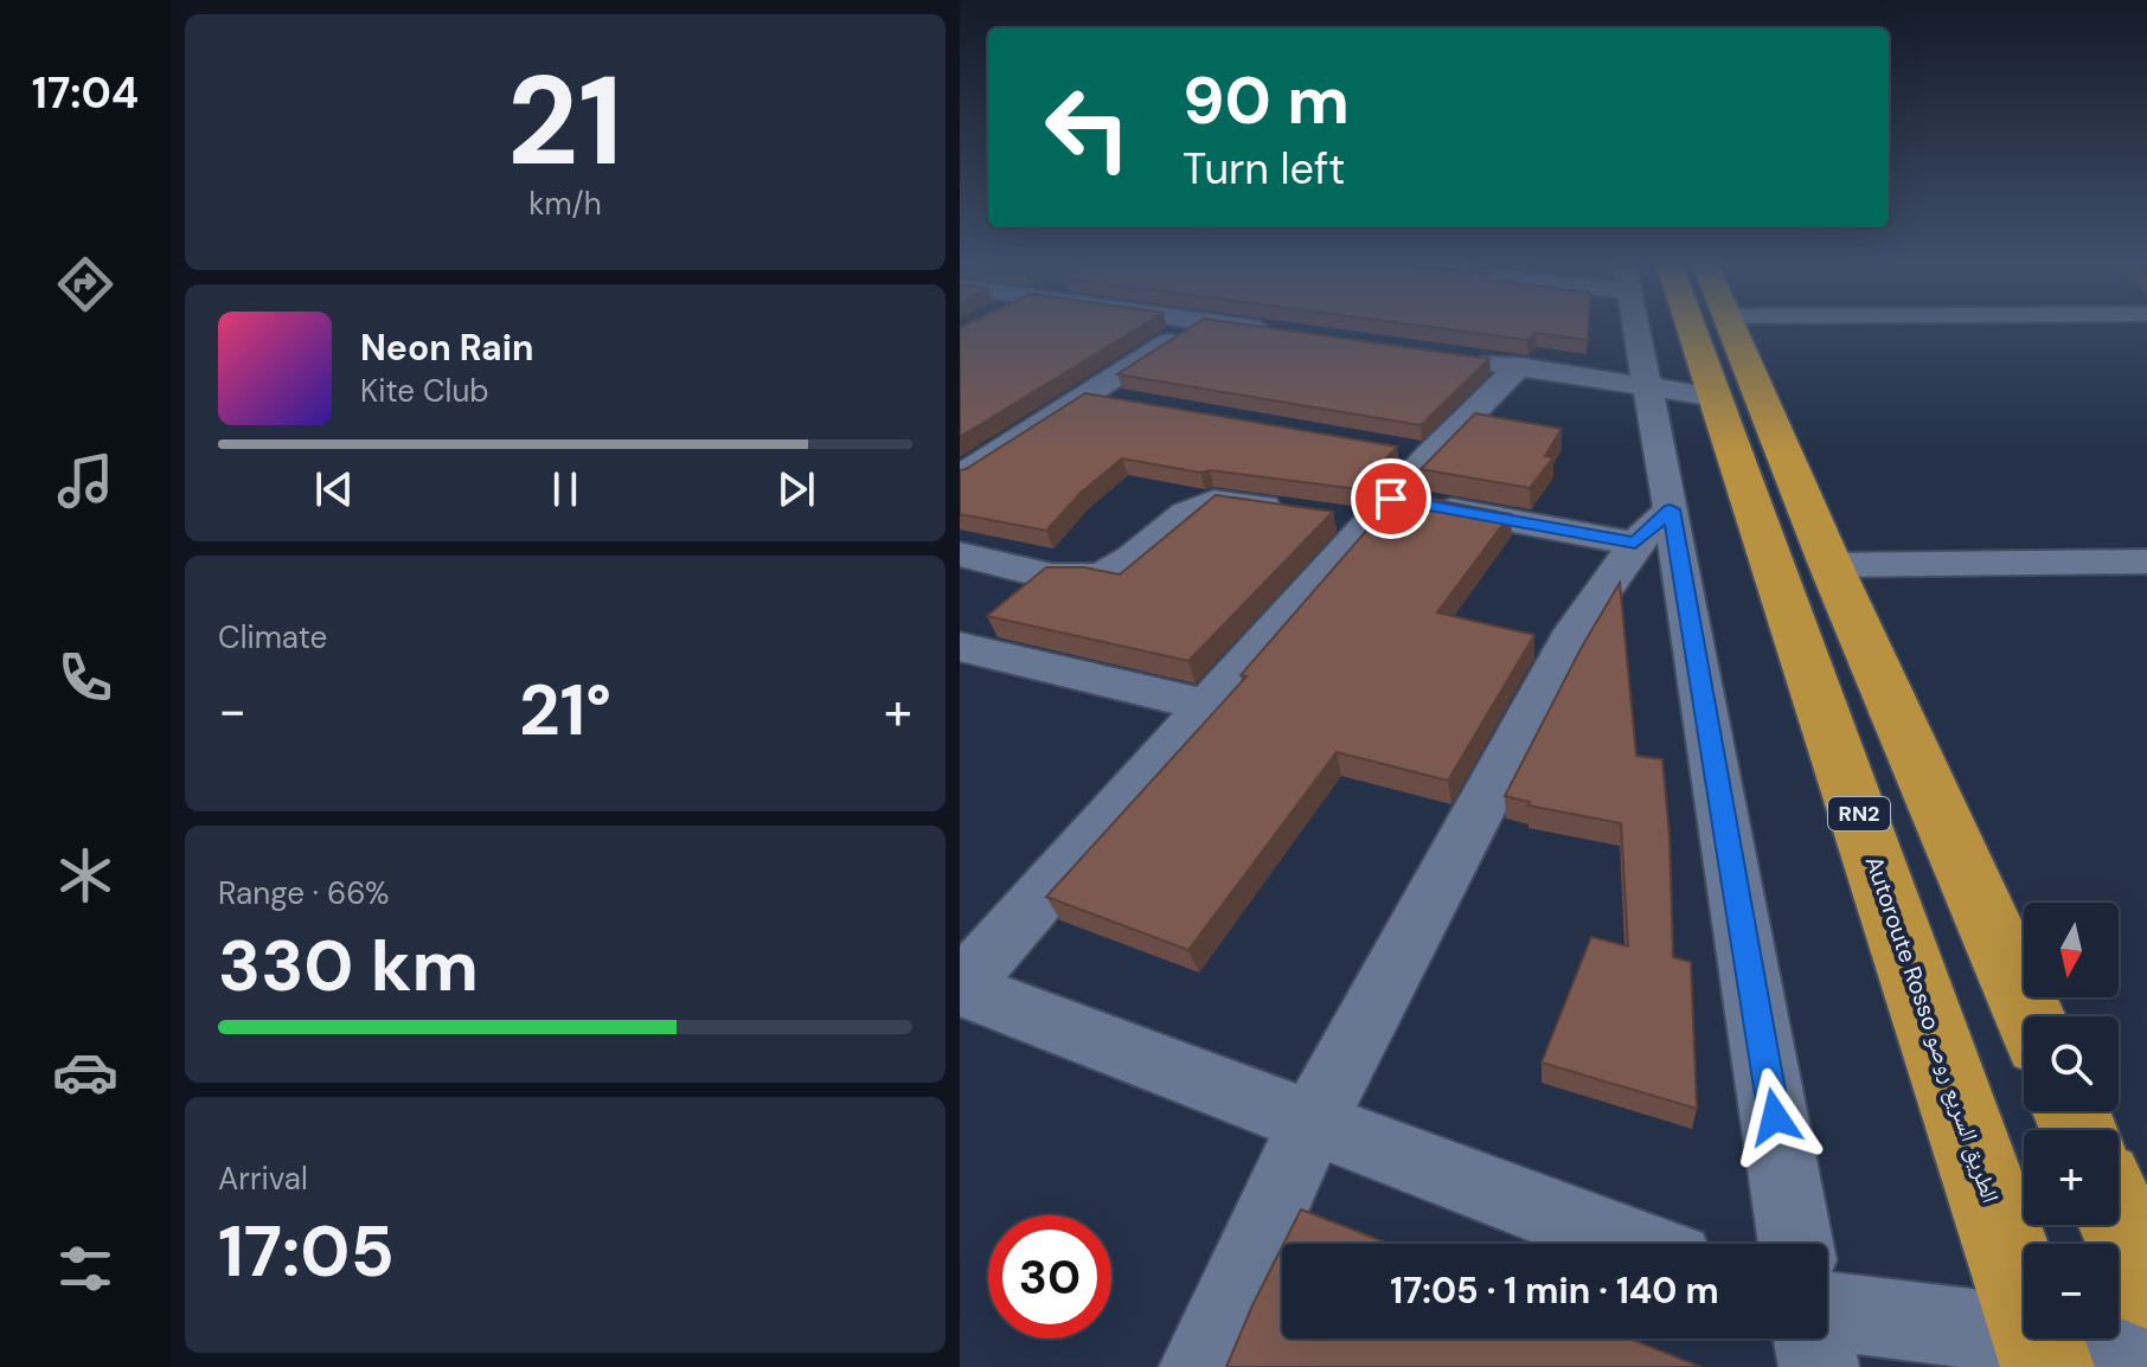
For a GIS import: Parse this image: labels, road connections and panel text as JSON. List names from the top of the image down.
{
  "streets": {
    "highway": ["RN2", "Autoroute Rosso الطريق السريع روصو"]
  },
  "north": "bottom",
  "page": {
    "tabs": "17:04",
    "tile": [
      ["21", "km/h"],
      "Climate",
      ["Range · 66%", "330 km"],
      ["Arrival", "17:05"]
    ],
    "turn": ["90 m", "Turn left"],
    "song": ["Neon Rain", "Kite Club"],
    "heat": ["−", "21°", "+"],
    "map_buttons": ["+", "−"],
    "limit": "30",
    "trip": "17:05 · 1 min · 140 m"
  }
}
